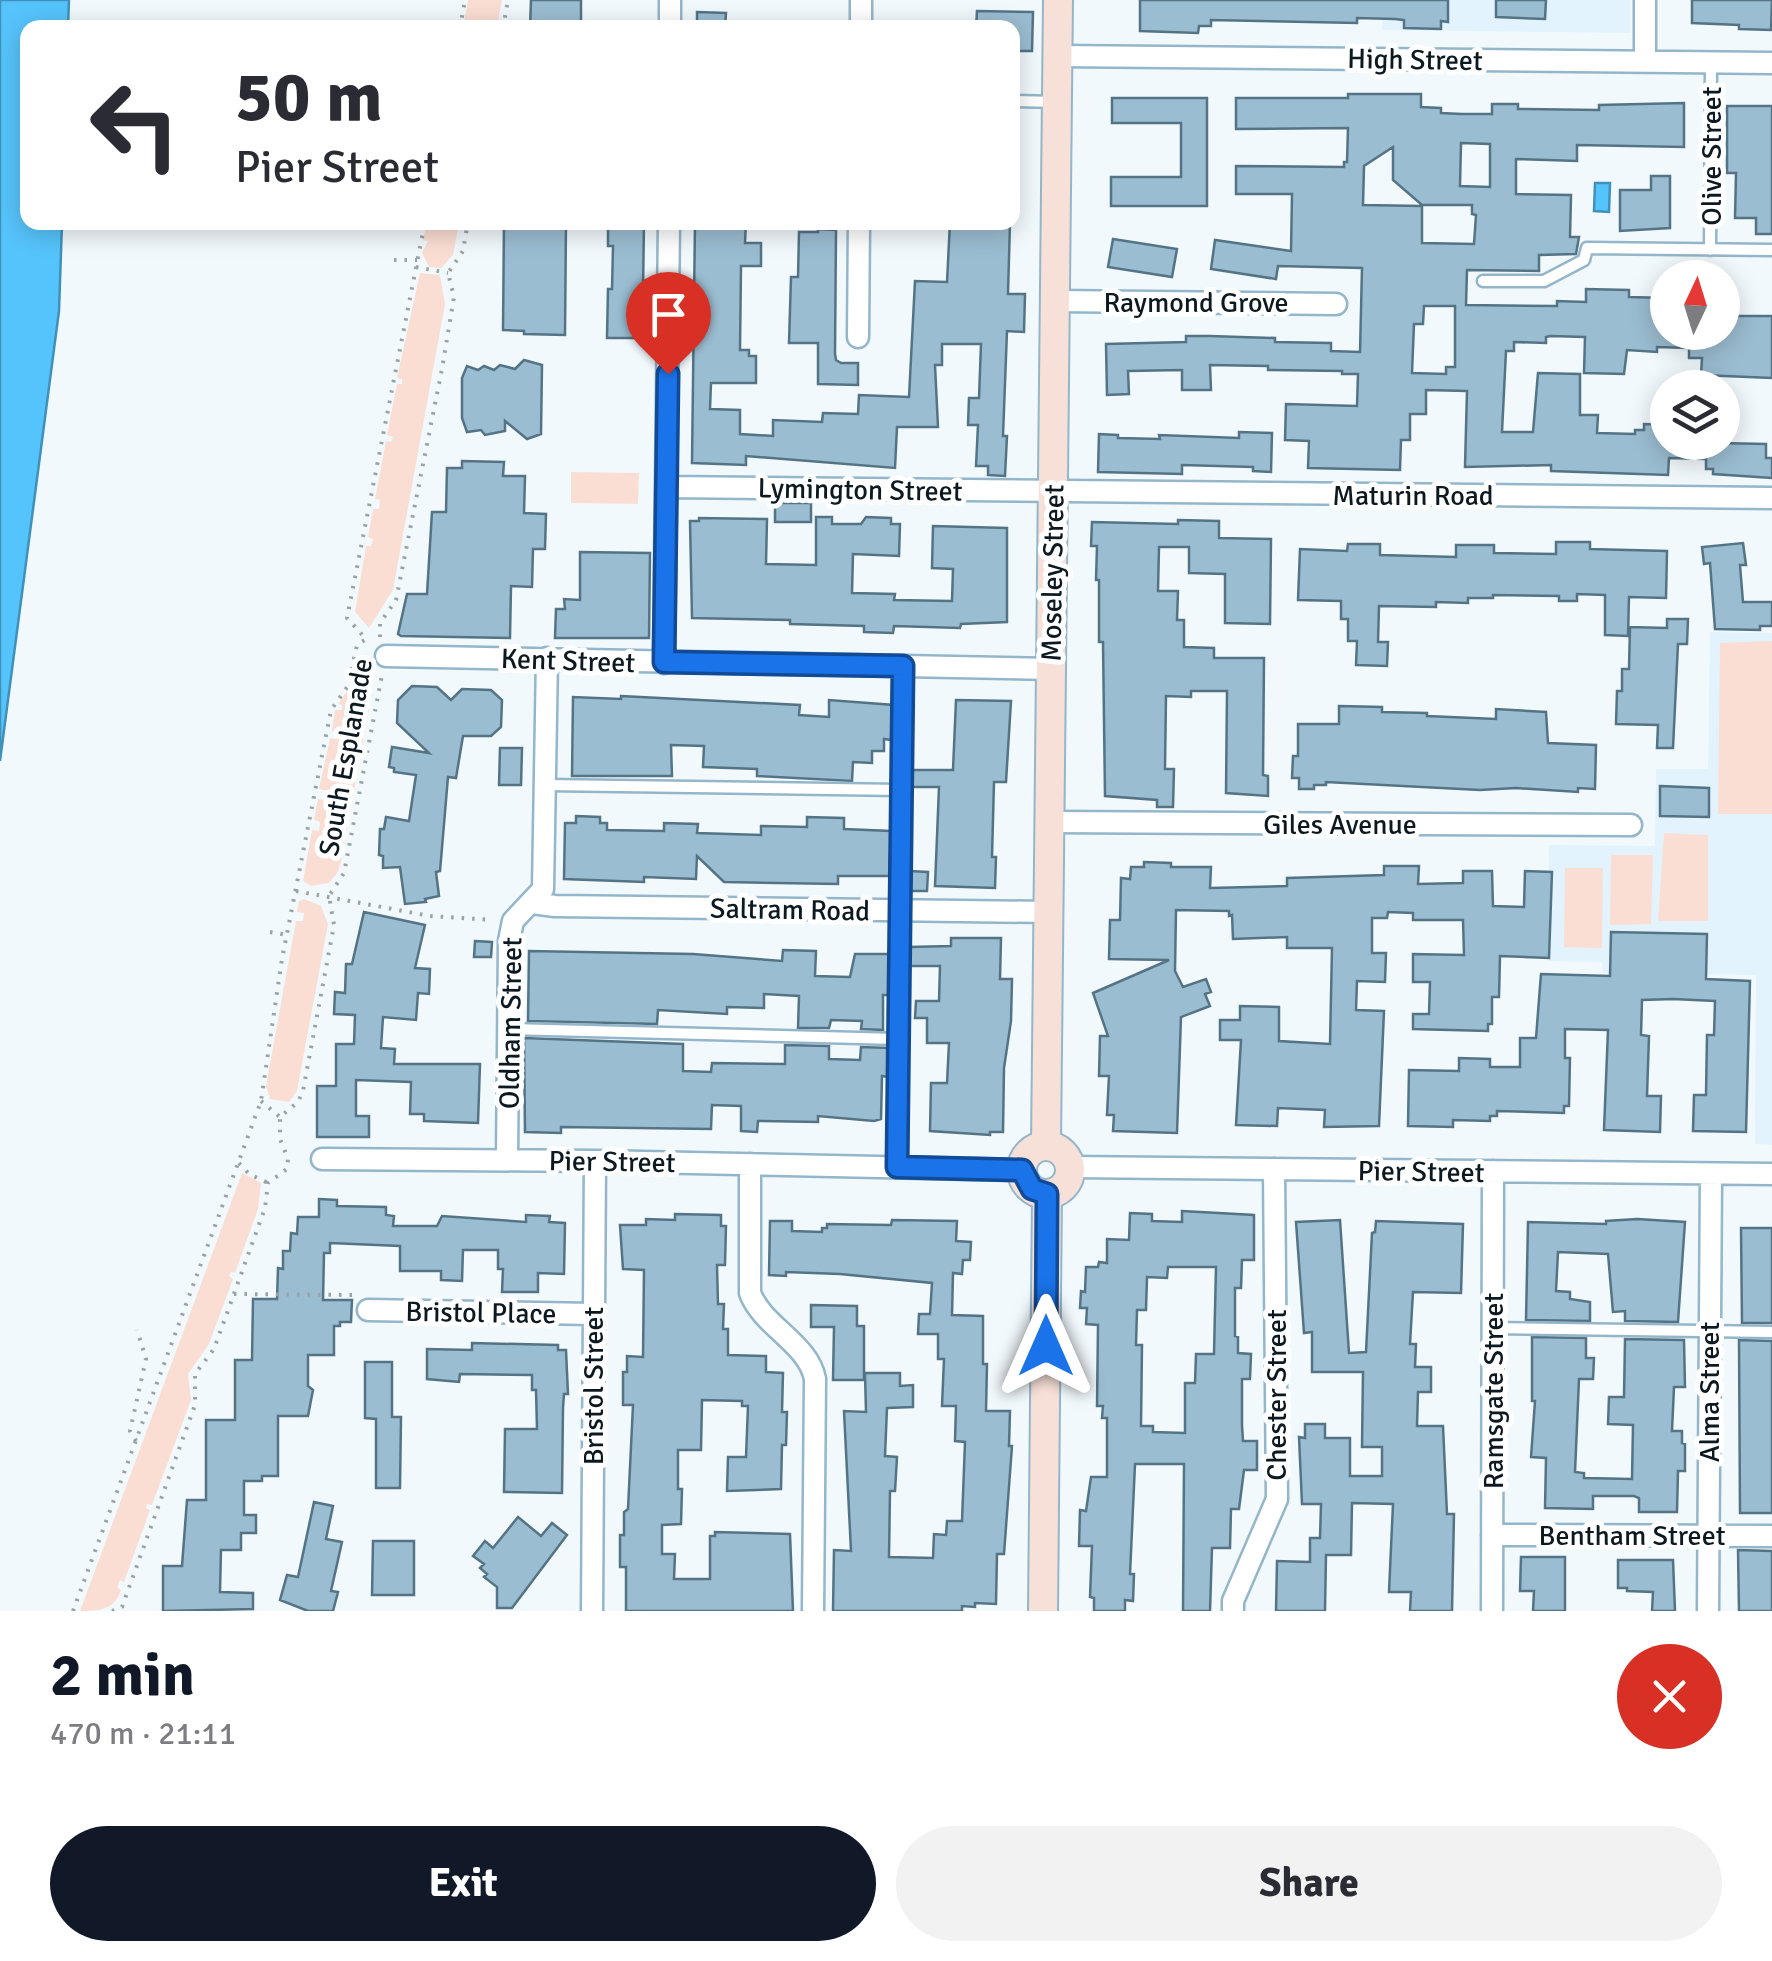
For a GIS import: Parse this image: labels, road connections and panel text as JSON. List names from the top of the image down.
{
  "streets": {
    "street": [
      "High Street",
      "Raymond Grove",
      "Lymington Street",
      "Maturin Road",
      "Moseley Street",
      "Kent Street",
      "Giles Avenue",
      "Saltram Road",
      "Oldham Street",
      "Pier Street",
      "Bristol Place",
      "Bristol Street",
      "Ramsgate Street",
      "Alma Street",
      "Chester Street",
      "Bentham Street"
    ],
    "lane": ["Olive Street"],
    "path": ["South Esplanade"]
  },
  "crossings": [
    ["High Street", "Olive Street"],
    ["High Street", "Moseley Street"],
    ["Raymond Grove", "Moseley Street"],
    ["Lymington Street", "Maturin Road"],
    ["Lymington Street", "Moseley Street"],
    ["Maturin Road", "Moseley Street"],
    ["Moseley Street", "Kent Street"],
    ["Moseley Street", "Giles Avenue"],
    ["Moseley Street", "Saltram Road"],
    ["Moseley Street", "Pier Street"],
    ["Kent Street", "South Esplanade"],
    ["Kent Street", "Oldham Street"],
    ["Saltram Road", "Oldham Street"],
    ["Oldham Street", "Pier Street"],
    ["Pier Street", "Bristol Street"],
    ["Pier Street", "Ramsgate Street"],
    ["Pier Street", "Alma Street"],
    ["Pier Street", "Chester Street"],
    ["Bristol Place", "Bristol Street"],
    ["Ramsgate Street", "Bentham Street"],
    ["Alma Street", "Bentham Street"]
  ],
  "north": "top",
  "page": {
    "turn": ["50 m", "Pier Street"],
    "heading": ["2 min", "470 m · 21:11"],
    "buttons": ["Exit", "Share"]
  }
}
